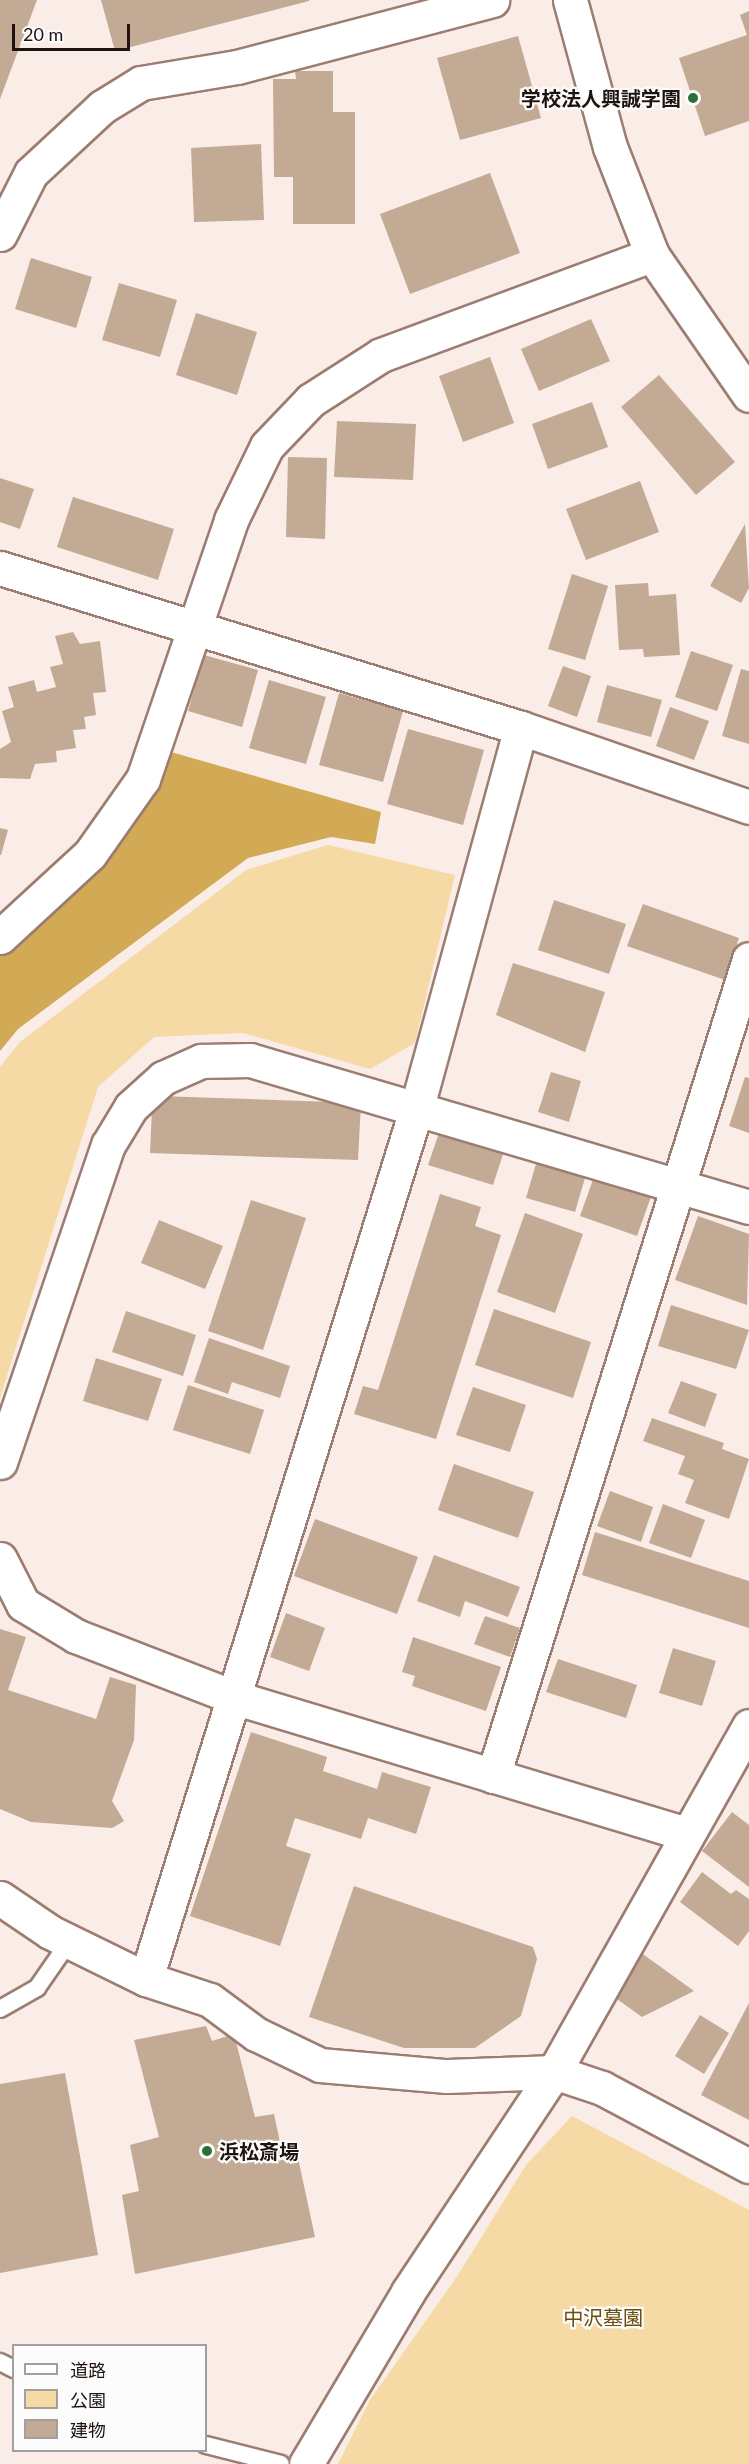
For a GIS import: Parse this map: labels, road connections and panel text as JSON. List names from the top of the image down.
{
  "parks": ["中沢墓園"],
  "places": ["学校法人興誠学園", "浜松斎場"],
  "legend": ["道路", "公園", "建物"],
  "scale_bar": "20 m"
}
